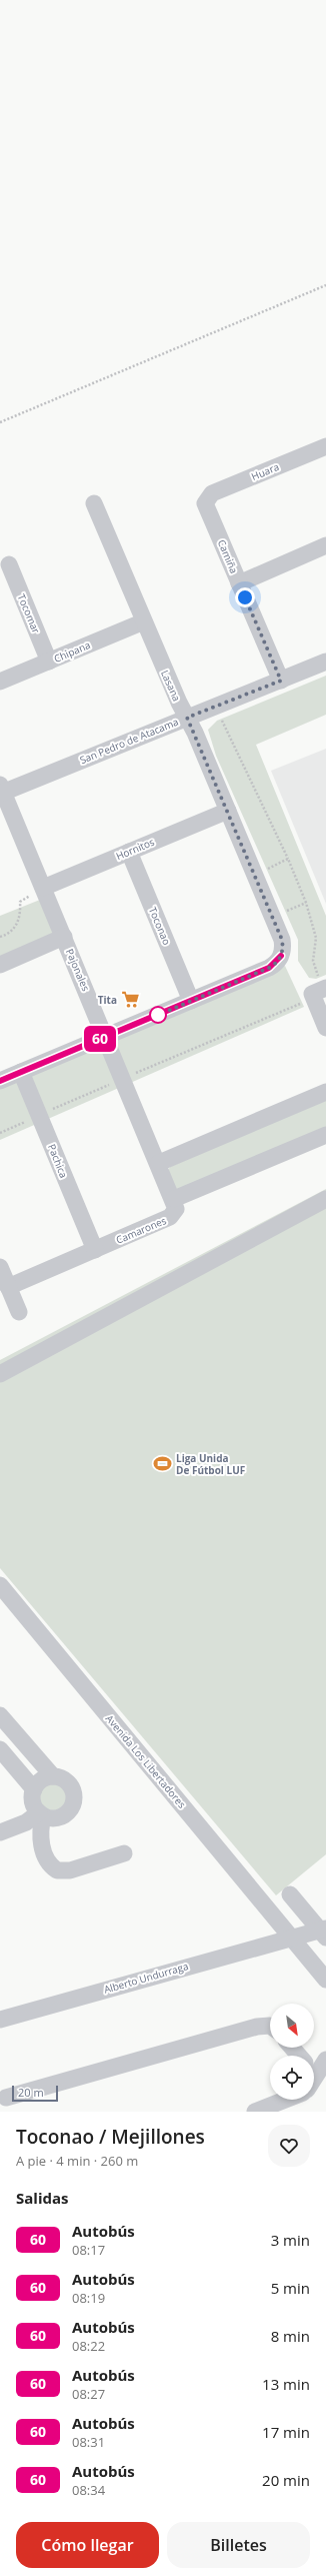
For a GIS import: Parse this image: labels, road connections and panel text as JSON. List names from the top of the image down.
{
  "streets": {
    "street": [
      "Huara",
      "Camiña",
      "Tocomar",
      "Chipana",
      "Lasana",
      "San Pedro de Atacama",
      "Hornitos",
      "Toconao",
      "Pajonales",
      "Pachica",
      "Camarones",
      "Avenida Los Libertadores",
      "Alberto Undurraga"
    ]
  },
  "crossings": [
    ["Huara", "Camiña"],
    ["Camiña", "San Pedro de Atacama"],
    ["Tocomar", "Chipana"],
    ["Chipana", "Lasana"],
    ["Lasana", "San Pedro de Atacama"],
    ["Lasana", "Hornitos"],
    ["Lasana", "Toconao"],
    ["San Pedro de Atacama", "Pajonales"],
    ["Hornitos", "Toconao"],
    ["Hornitos", "Pajonales"],
    ["Pajonales", "Camarones"],
    ["Pachica", "Camarones"],
    ["Avenida Los Libertadores", "Alberto Undurraga"]
  ],
  "places": {
    "supermarket": ["Tita"],
    "sports": ["Liga Unida De Fútbol LUF"]
  },
  "lines": ["bus line 60"],
  "scale_bar": "20 m",
  "north": "bottom right",
  "page": {
    "on_map": "60",
    "scale": "20 m",
    "heading": [
      ["Toconao / Mejillones", "A pie · 4 min · 260 m"],
      "Salidas"
    ],
    "list": [
      {
        "mark": "60",
        "name": "Autobús",
        "note": "08:17",
        "value": "3 min"
      },
      {
        "mark": "60",
        "name": "Autobús",
        "note": "08:19",
        "value": "5 min"
      },
      {
        "mark": "60",
        "name": "Autobús",
        "note": "08:22",
        "value": "8 min"
      },
      {
        "mark": "60",
        "name": "Autobús",
        "note": "08:27",
        "value": "13 min"
      },
      {
        "mark": "60",
        "name": "Autobús",
        "note": "08:31",
        "value": "17 min"
      },
      {
        "mark": "60",
        "name": "Autobús",
        "note": "08:34",
        "value": "20 min"
      }
    ],
    "buttons": ["Cómo llegar", "Billetes"]
  }
}
